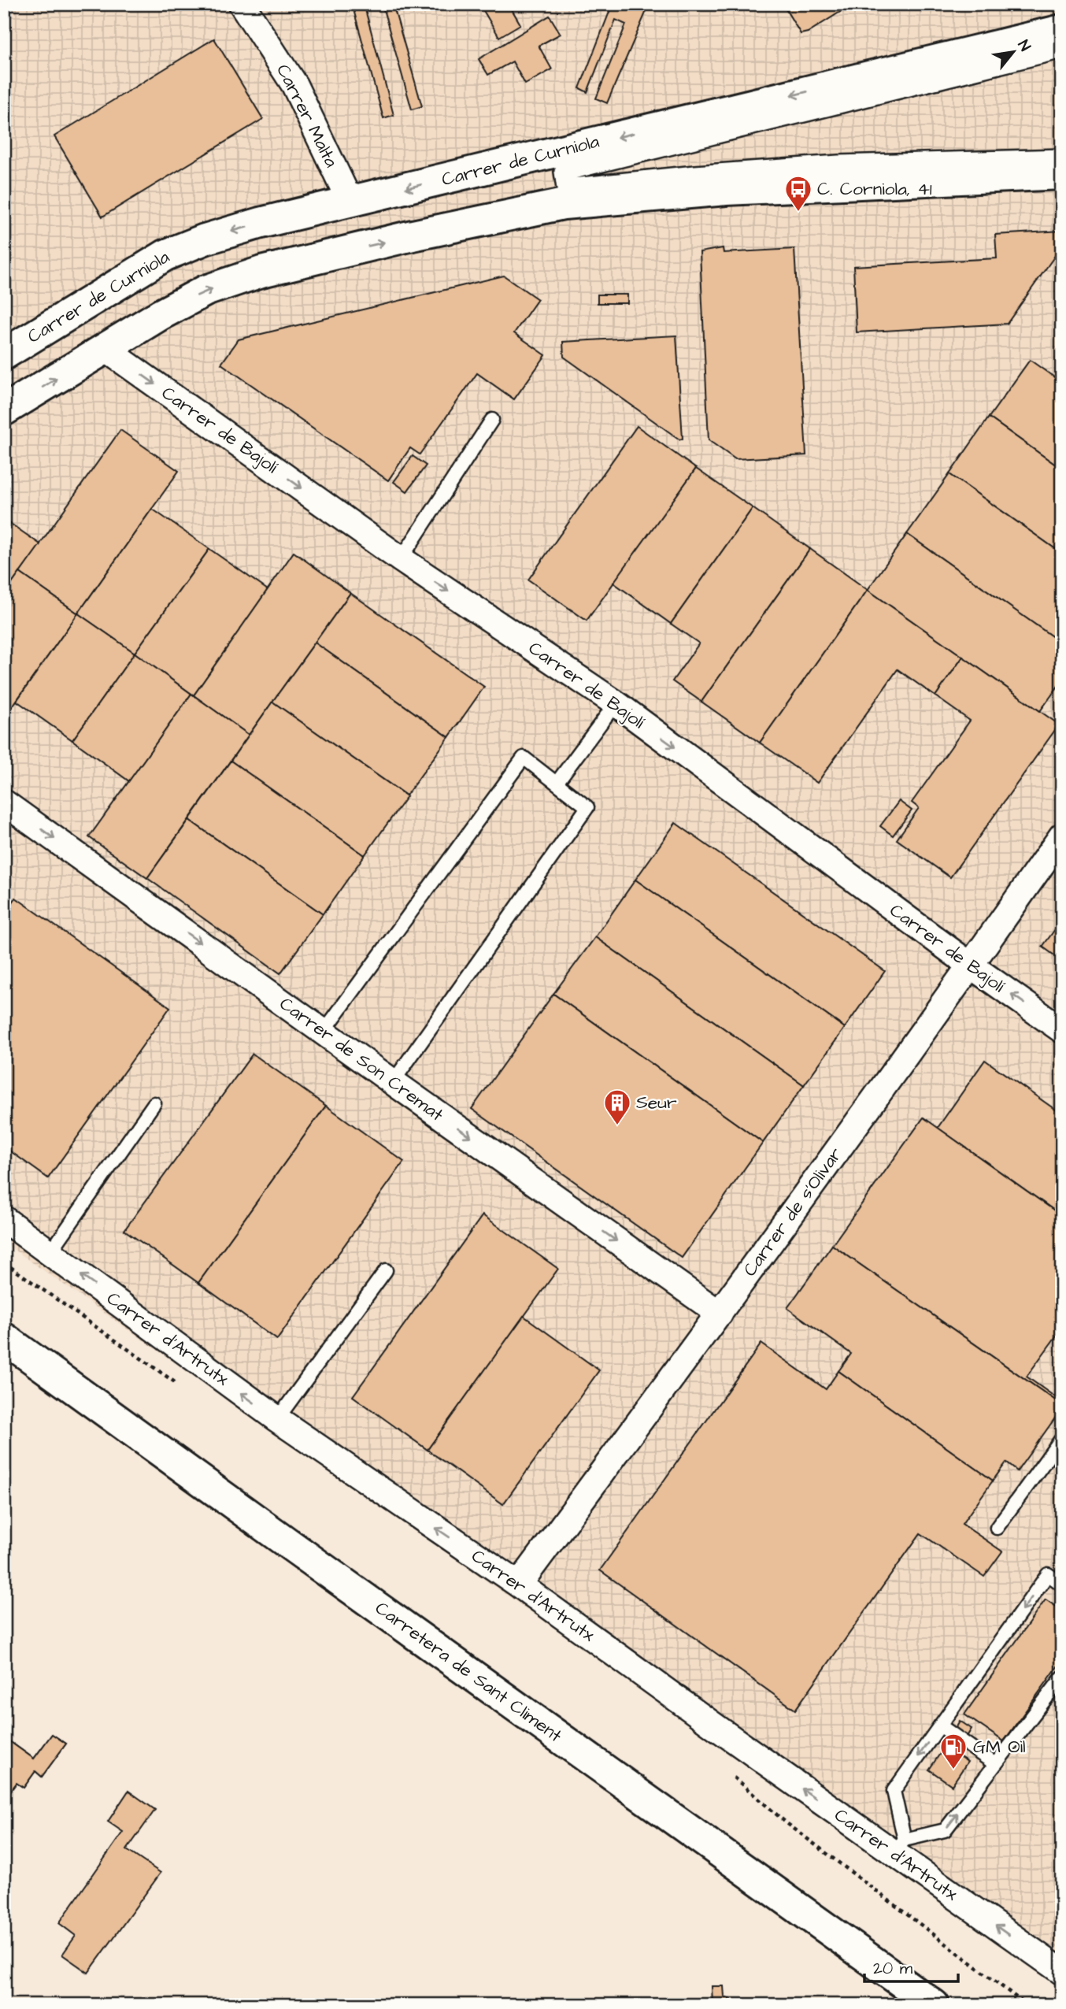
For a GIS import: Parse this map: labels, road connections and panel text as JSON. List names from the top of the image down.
{
  "streets": {
    "street": [
      "Carrer Malta",
      "Carrer de Curniola",
      "Carrer de Bajolí",
      "Carrer de Son Cremat",
      "Carrer de s'Olivar",
      "Carrer d'Artrutx",
      "Carretera de Sant Climent"
    ]
  },
  "crossings": [
    ["Carrer Malta", "Carrer de Curniola"],
    ["Carrer de Bajolí", "Carrer de s'Olivar"],
    ["Carrer de Son Cremat", "Carrer de s'Olivar"],
    ["Carrer de s'Olivar", "Carrer d'Artrutx"]
  ],
  "one_way": ["Carrer de Bajolí", "Carrer de Son Cremat", "Carrer d'Artrutx"],
  "places": {
    "bus stop": ["C. Corniola, 41"],
    "building": ["Seur"],
    "fuel station": ["GM Oil"]
  },
  "scale_bar": "20 m",
  "north": "top right"
}
